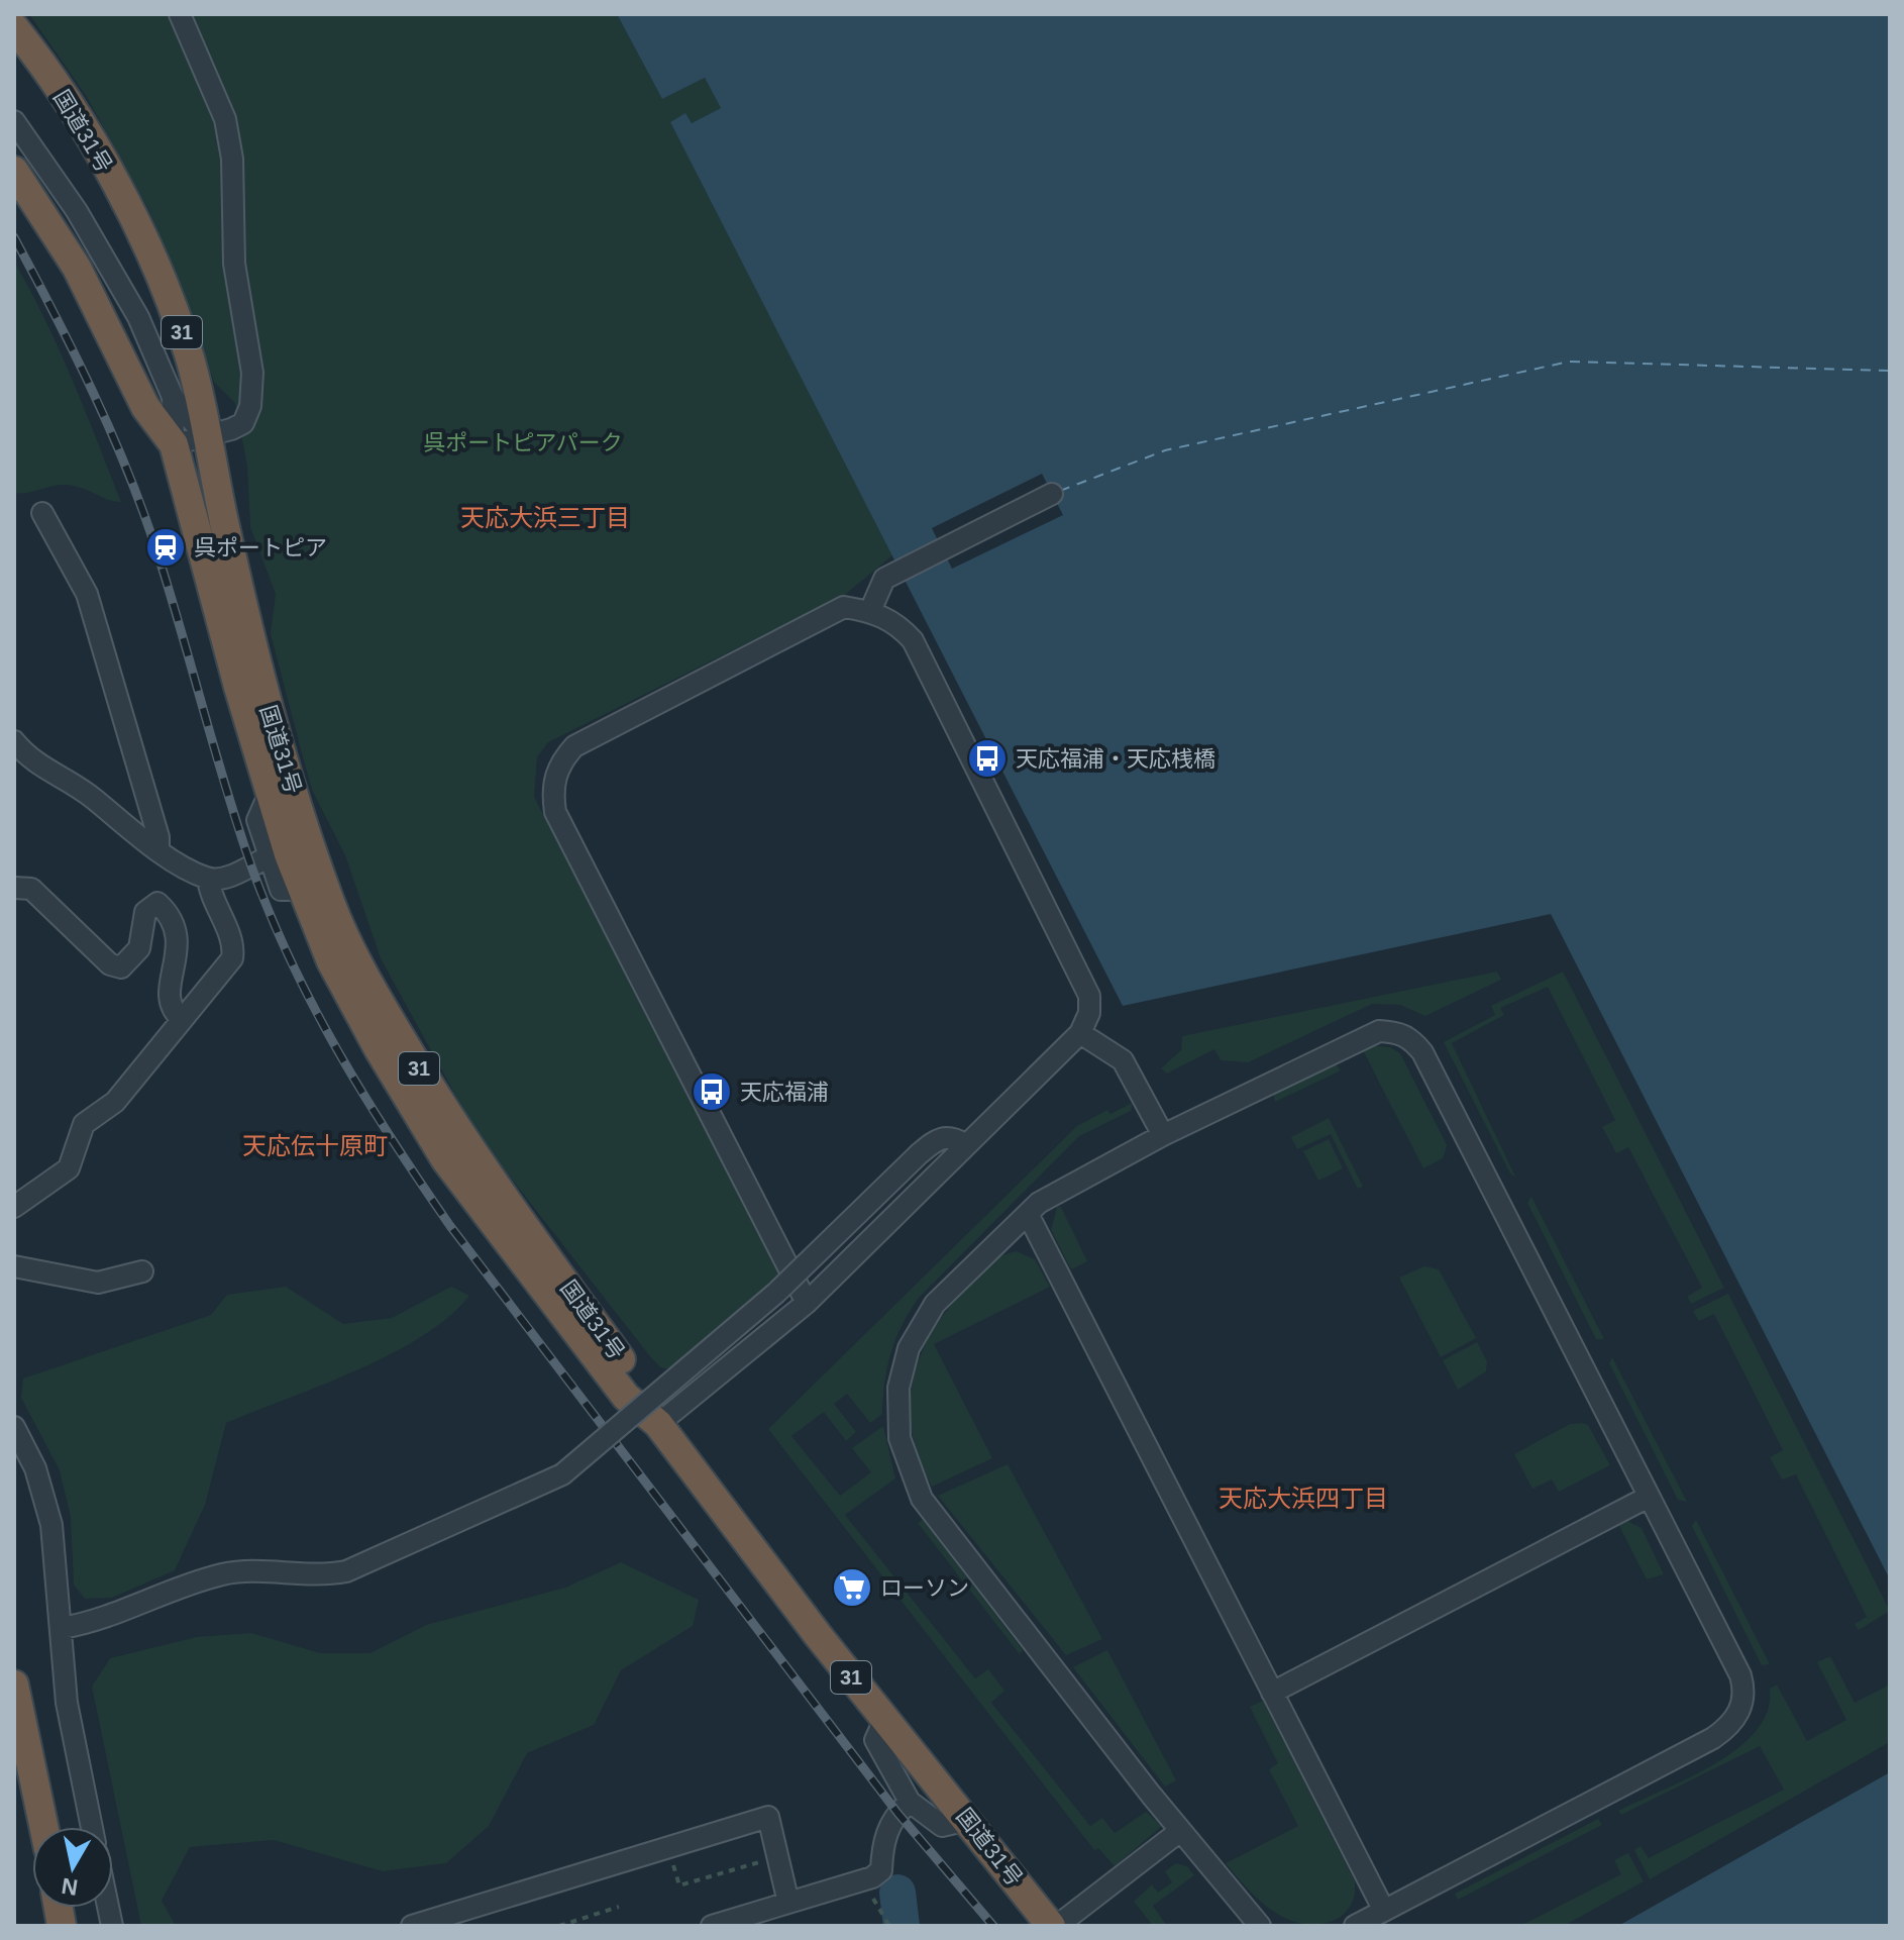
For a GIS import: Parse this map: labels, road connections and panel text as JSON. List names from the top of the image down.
{
  "streets": {
    "highway": ["国道31号", "31"]
  },
  "districts": ["天応大浜三丁目", "天応伝十原町", "天応大浜四丁目"],
  "parks": ["呉ポートピアパーク"],
  "places": {
    "station": ["呉ポートピア"],
    "bus stop": ["天応福浦・天応桟橋", "天応福浦"],
    "supermarket": ["ローソン"]
  },
  "north": "bottom"
}
